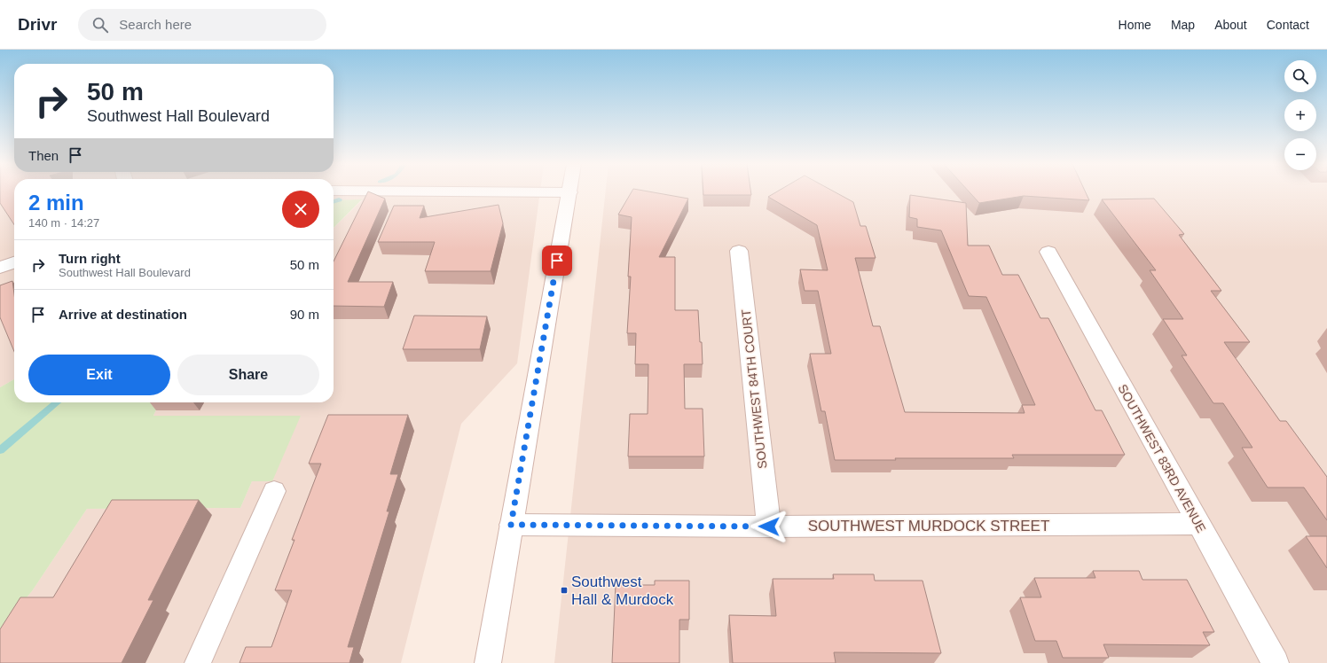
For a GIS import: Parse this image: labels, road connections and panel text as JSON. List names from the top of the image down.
{
  "streets": {
    "street": ["SOUTHWEST 84TH COURT", "SOUTHWEST 83RD AVENUE", "SOUTHWEST MURDOCK STREET"]
  },
  "crossings": [
    ["SOUTHWEST 84TH COURT", "SOUTHWEST MURDOCK STREET"],
    ["SOUTHWEST 83RD AVENUE", "SOUTHWEST MURDOCK STREET"]
  ],
  "places": {
    "transit": ["Southwest Hall & Murdock"]
  },
  "page": {
    "header": "Drivr",
    "search": "Search here",
    "nav": [
      "Home",
      "Map",
      "About",
      "Contact"
    ],
    "map_buttons": ["+", "−"],
    "turn": ["50 m", "Southwest Hall Boulevard"],
    "then": "Then",
    "heading": ["2 min", "140 m · 14:27"],
    "list": [
      {
        "name": "Turn right",
        "note": "Southwest Hall Boulevard",
        "value": "50 m"
      },
      {
        "name": "Arrive at destination",
        "value": "90 m"
      }
    ],
    "buttons": ["Exit", "Share"]
  }
}
